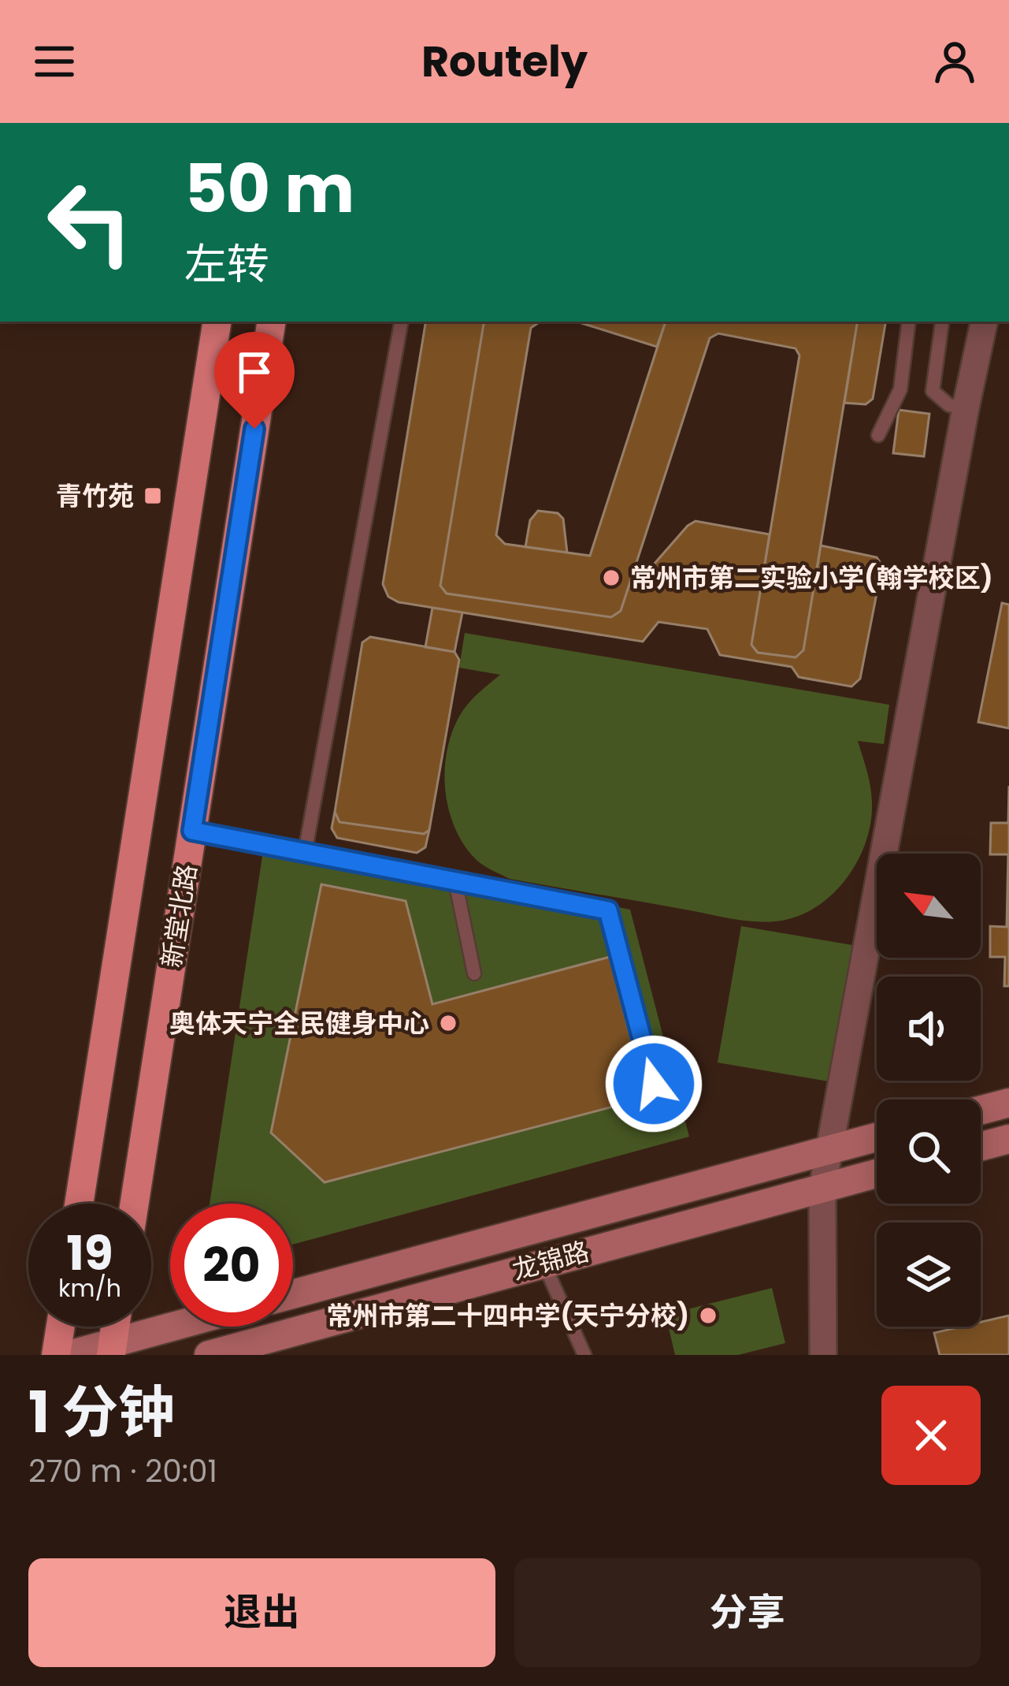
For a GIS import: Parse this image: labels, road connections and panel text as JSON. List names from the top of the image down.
{
  "streets": {
    "main road": ["新堂北路", "龙锦路"]
  },
  "places": {
    "transit": ["青竹苑"],
    "other": ["常州市第二实验小学(翰学校区)", "奥体天宁全民健身中心", "常州市第二十四中学(天宁分校)"]
  },
  "north": "top left",
  "page": {
    "header": "Routely",
    "turn": ["50 m", "左转"],
    "speed": "19 km/h",
    "limit": "20",
    "heading": ["1 分钟", "270 m · 20:01"],
    "buttons": ["退出", "分享"]
  }
}
